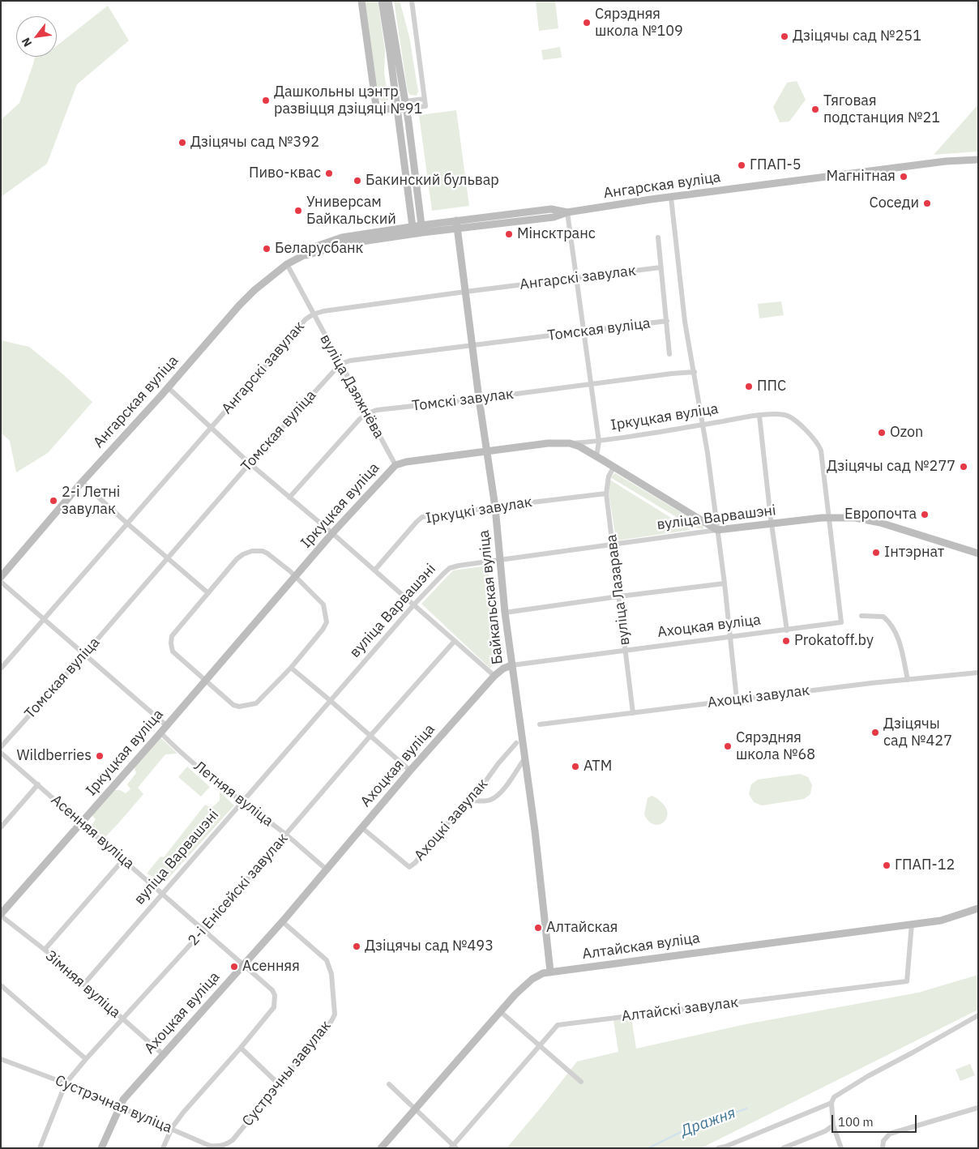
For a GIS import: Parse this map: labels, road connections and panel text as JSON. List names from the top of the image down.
{
  "streets": {
    "main road": [
      "Ангарская вуліца",
      "Іркуцкая вуліца",
      "вуліца Варвашэні",
      "Байкальская вуліца",
      "Ахоцкая вуліца",
      "Алтайская вуліца"
    ],
    "street": [
      "Ангарскі завулак",
      "Томская вуліца",
      "вуліца Дзяжнёва",
      "Томскі завулак",
      "Іркуцкі завулак",
      "вуліца Лазарава",
      "Ахоцкі завулак",
      "Летняя вуліца",
      "Асенняя вуліца",
      "2-і Енісейскі завулак",
      "Зімняя вуліца",
      "Алтайскі завулак",
      "Сустрэчны завулак",
      "Сустрэчная вуліца"
    ]
  },
  "crossings": [
    ["Ангарская вуліца", "вуліца Дзяжнёва"],
    ["Ангарская вуліца", "Байкальская вуліца"],
    ["Ангарскі завулак", "вуліца Дзяжнёва"],
    ["Ангарскі завулак", "Байкальская вуліца"],
    ["Томская вуліца", "вуліца Дзяжнёва"],
    ["Томская вуліца", "Байкальская вуліца"],
    ["вуліца Дзяжнёва", "Томскі завулак"],
    ["вуліца Дзяжнёва", "Іркуцкая вуліца"],
    ["Томскі завулак", "Байкальская вуліца"],
    ["Іркуцкая вуліца", "вуліца Варвашэні"],
    ["Іркуцкая вуліца", "Байкальская вуліца"],
    ["Іркуцкая вуліца", "Ахоцкая вуліца"],
    ["Іркуцкая вуліца", "Летняя вуліца"],
    ["Іркуцкая вуліца", "Асенняя вуліца"],
    ["Іркуцкая вуліца", "Зімняя вуліца"],
    ["Іркуцкі завулак", "вуліца Лазарава"],
    ["Іркуцкі завулак", "Байкальская вуліца"],
    ["вуліца Варвашэні", "вуліца Лазарава"],
    ["вуліца Варвашэні", "Байкальская вуліца"],
    ["вуліца Варвашэні", "Ахоцкая вуліца"],
    ["вуліца Варвашэні", "Летняя вуліца"],
    ["вуліца Варвашэні", "Асенняя вуліца"],
    ["вуліца Варвашэні", "Зімняя вуліца"],
    ["вуліца Лазарава", "Ахоцкая вуліца"],
    ["вуліца Лазарава", "Ахоцкі завулак"],
    ["Байкальская вуліца", "Ахоцкая вуліца"],
    ["Байкальская вуліца", "Алтайская вуліца"],
    ["Ахоцкая вуліца", "Ахоцкі завулак"],
    ["Ахоцкая вуліца", "Летняя вуліца"],
    ["Ахоцкая вуліца", "Асенняя вуліца"],
    ["Ахоцкая вуліца", "Зімняя вуліца"],
    ["Ахоцкая вуліца", "Сустрэчны завулак"],
    ["Ахоцкая вуліца", "Сустрэчная вуліца"],
    ["Летняя вуліца", "2-і Енісейскі завулак"],
    ["Асенняя вуліца", "2-і Енісейскі завулак"],
    ["Асенняя вуліца", "Сустрэчная вуліца"],
    ["2-і Енісейскі завулак", "Зімняя вуліца"],
    ["2-і Енісейскі завулак", "Сустрэчная вуліца"],
    ["Алтайская вуліца", "Алтайскі завулак"],
    ["Сустрэчны завулак", "Сустрэчная вуліца"]
  ],
  "water": ["Дражня"],
  "places": [
    "Сярэдняя школа №109",
    "Дзіцячы сад №251",
    "Дашкольны цэнтр развіцця дзіцяці №91",
    "Тяговая подстанция №21",
    "Дзіцячы сад №392",
    "ГПАП-5",
    "Пиво-квас",
    "Магнітная",
    "Бакинский бульвар",
    "Соседи",
    "Универсам Байкальский",
    "Мінсктранс",
    "Беларусбанк",
    "ППС",
    "Ozon",
    "Дзіцячы сад №277",
    "2-і Летні завулак",
    "Европочта",
    "Інтэрнат",
    "Prokatoff.by",
    "Дзіцячы сад №427",
    "Сярэдняя школа №68",
    "Wildberries",
    "АТМ",
    "ГПАП-12",
    "Алтайская",
    "Дзіцячы сад №493",
    "Асенняя"
  ],
  "scale_bar": "100 m",
  "north": "bottom left"
}
